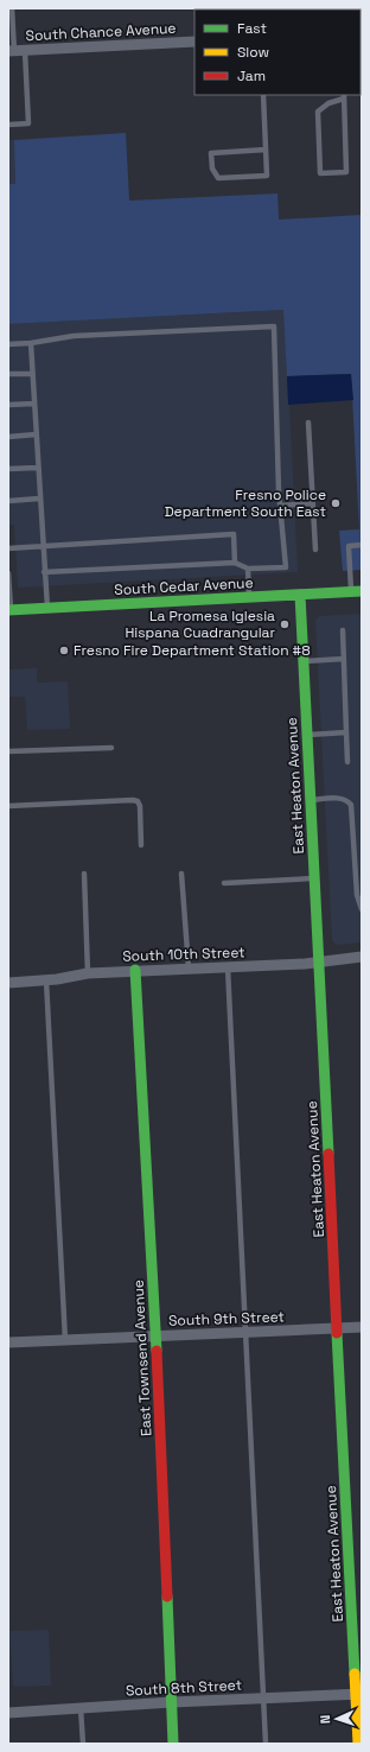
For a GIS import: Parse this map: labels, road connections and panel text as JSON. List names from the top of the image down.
{
  "streets": {
    "street": [
      "South Chance Avenue",
      "South Cedar Avenue",
      "East Heaton Avenue",
      "South 10th Street",
      "South 9th Street",
      "East Townsend Avenue",
      "South 8th Street"
    ]
  },
  "crossings": [
    ["South Cedar Avenue", "East Heaton Avenue"],
    ["East Heaton Avenue", "South 10th Street"],
    ["East Heaton Avenue", "South 9th Street"],
    ["East Heaton Avenue", "South 8th Street"],
    ["South 10th Street", "East Townsend Avenue"],
    ["South 9th Street", "East Townsend Avenue"],
    ["East Townsend Avenue", "South 8th Street"]
  ],
  "places": ["Fresno Police Department South East", "La Promesa Iglesia Hispana Cuadrangular", "Fresno Fire Department Station #8"],
  "legend": ["Fast", "Slow", "Jam"],
  "north": "left"
}
